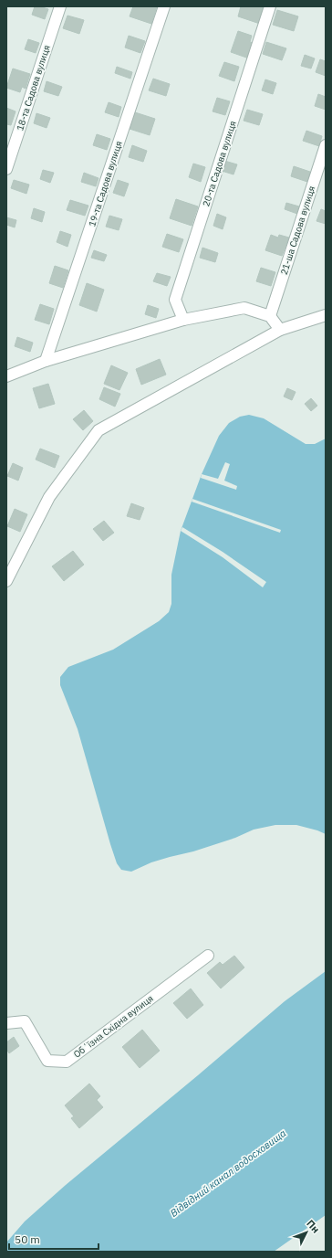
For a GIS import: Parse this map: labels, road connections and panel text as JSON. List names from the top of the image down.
{
  "streets": {
    "street": [
      "18-та Садова вулиця",
      "20-та Садова вулиця",
      "19-та Садова вулиця",
      "21-ша Садова вулиця",
      "Обʼїзна Східна вулиця"
    ]
  },
  "water": ["Відвідний канал водосховища"],
  "scale_bar": "50 m",
  "north": "top right"
}
